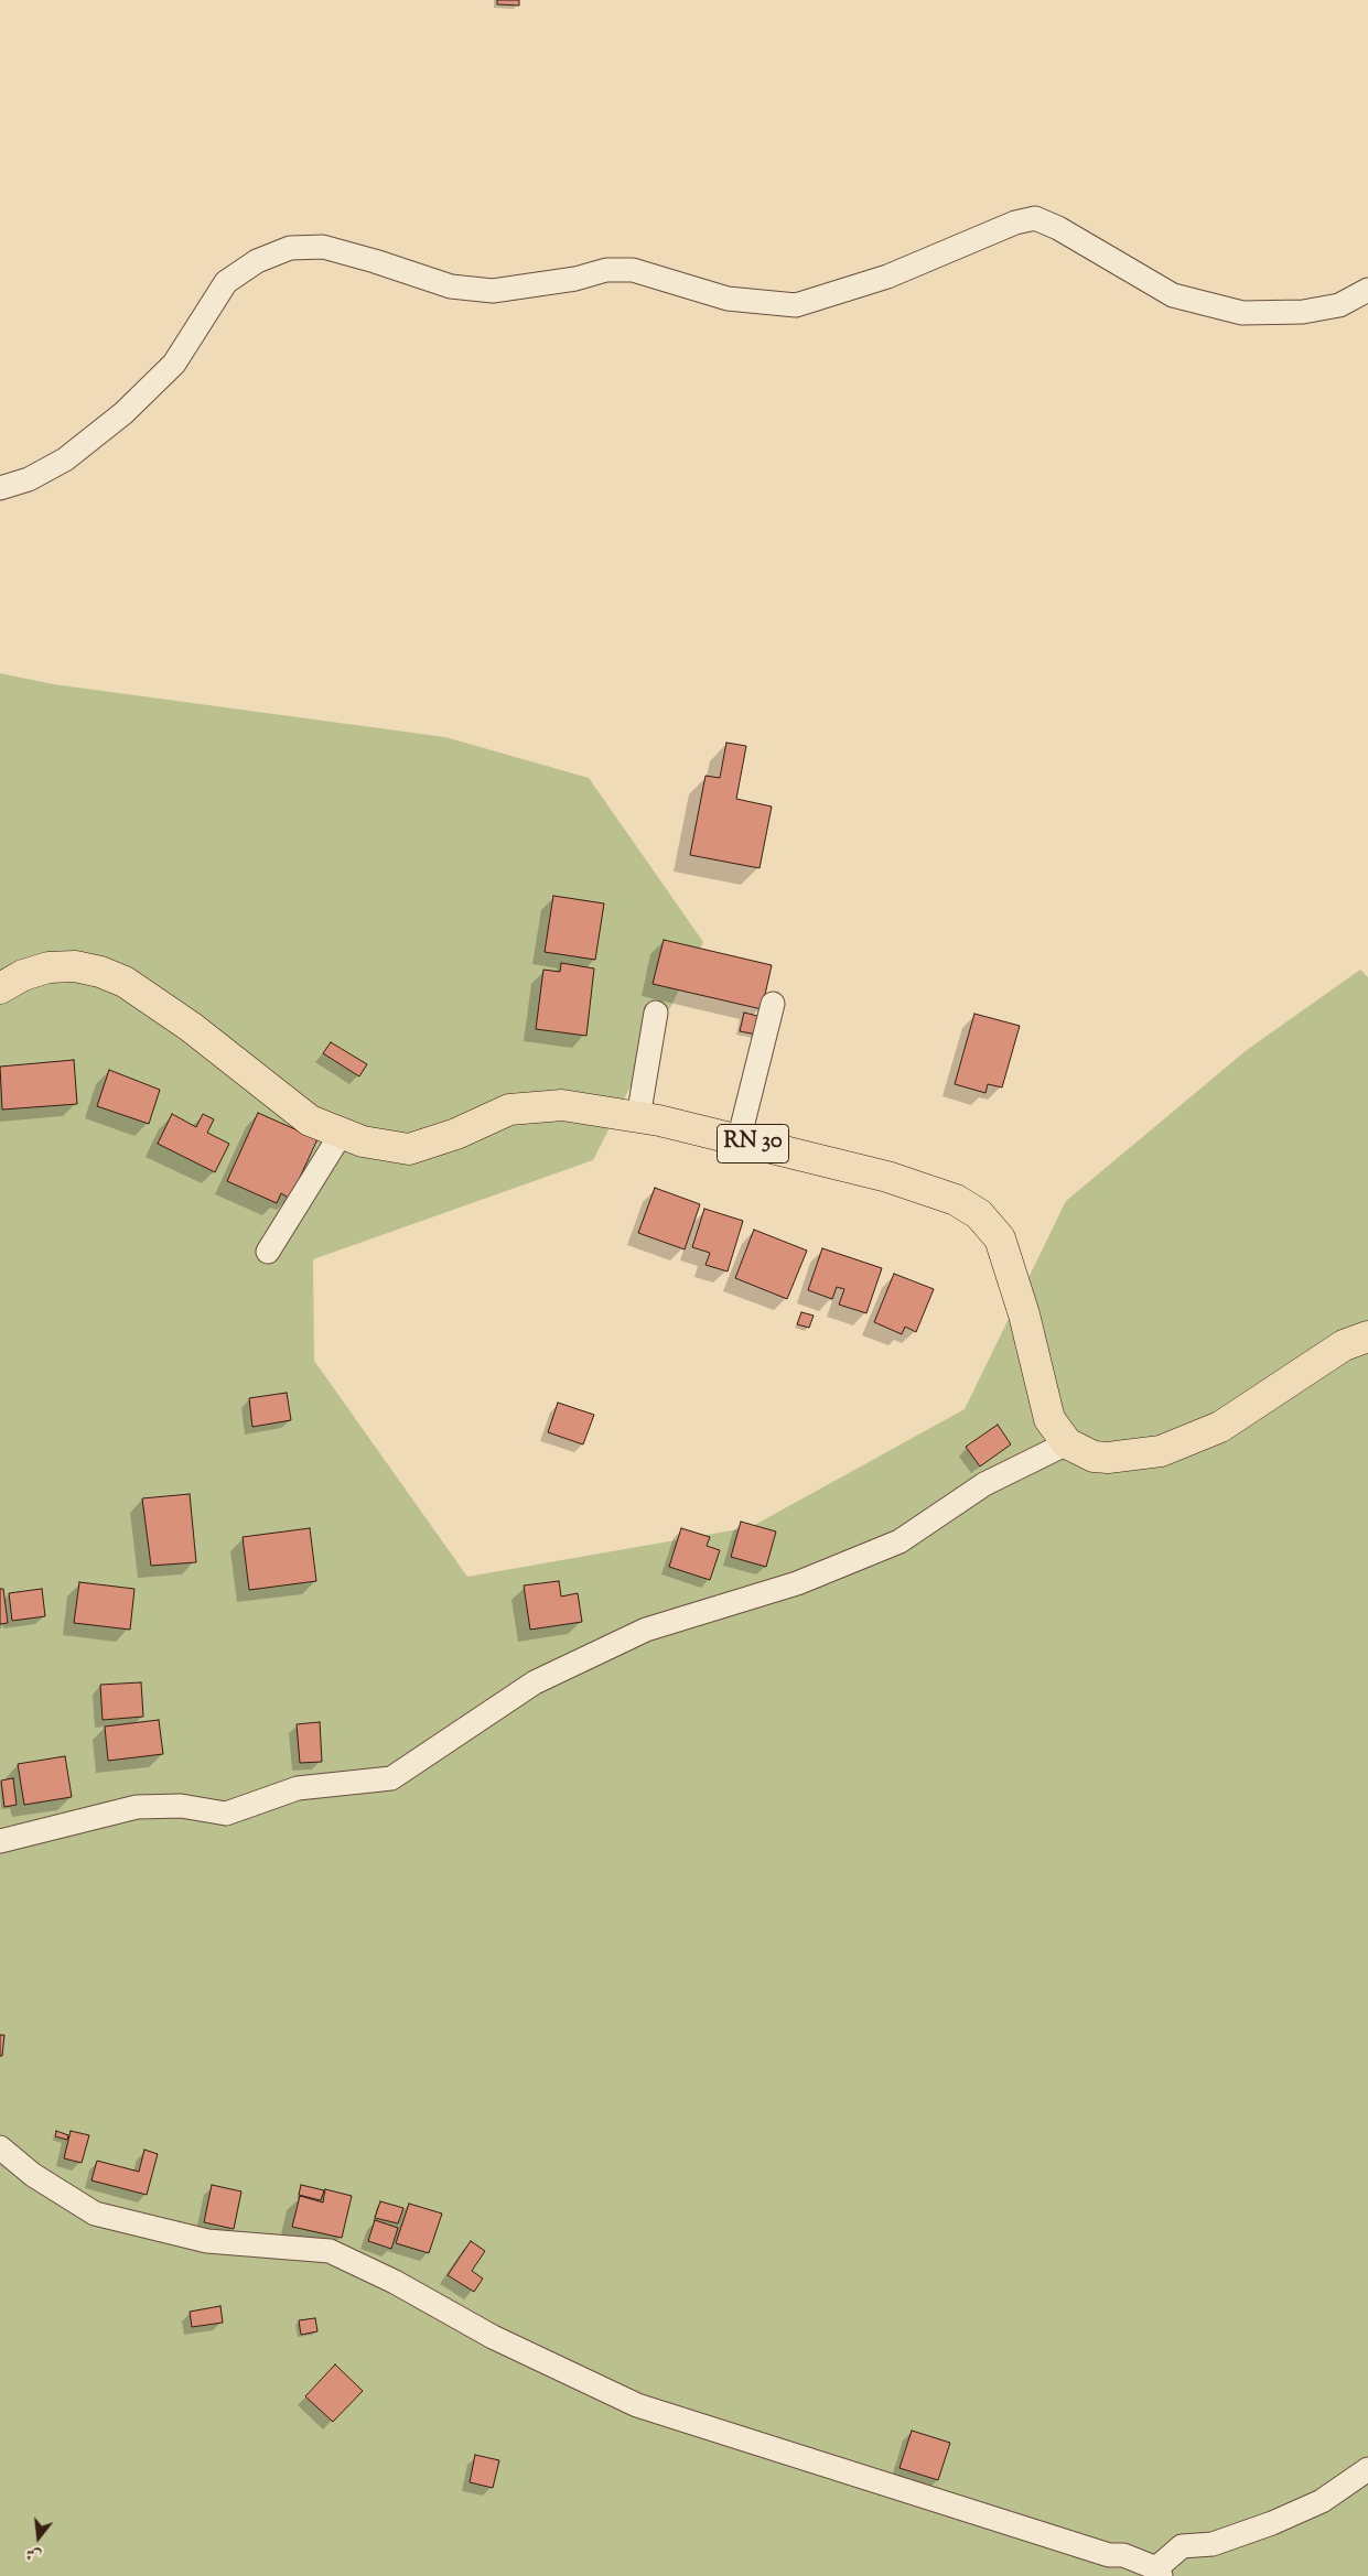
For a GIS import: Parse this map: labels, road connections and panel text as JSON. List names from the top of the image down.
{
  "streets": {
    "main road": ["RN 30"]
  },
  "north": "bottom"
}
